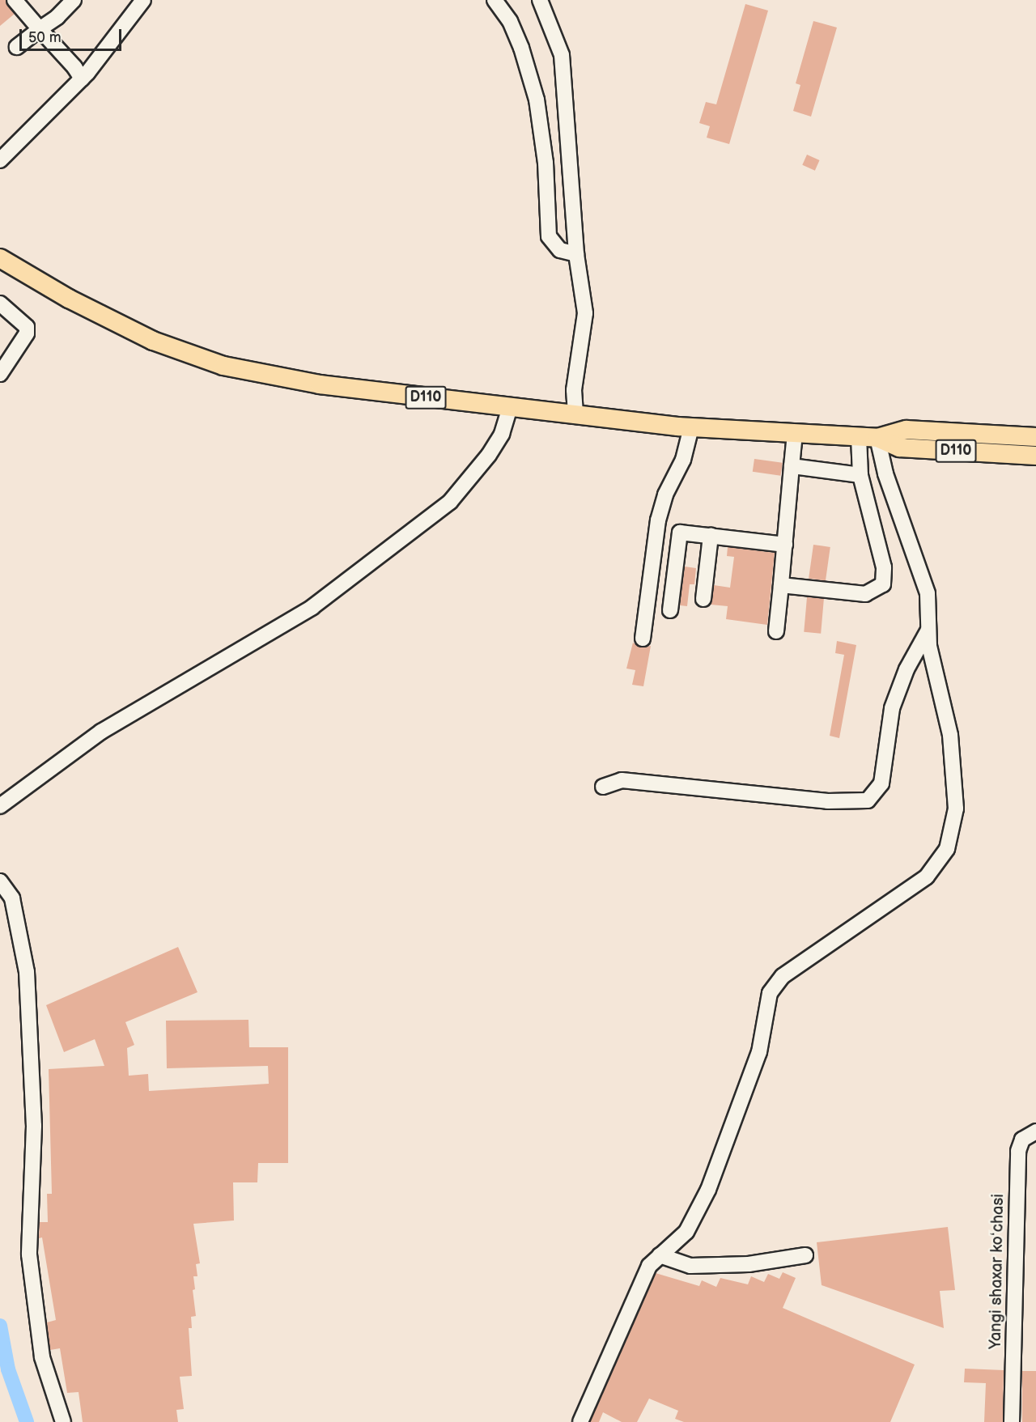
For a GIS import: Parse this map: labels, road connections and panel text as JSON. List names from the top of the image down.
{
  "streets": {
    "main road": ["D110"],
    "street": ["Yangi shaxar koʻchasi"]
  },
  "scale_bar": "50 m"
}
